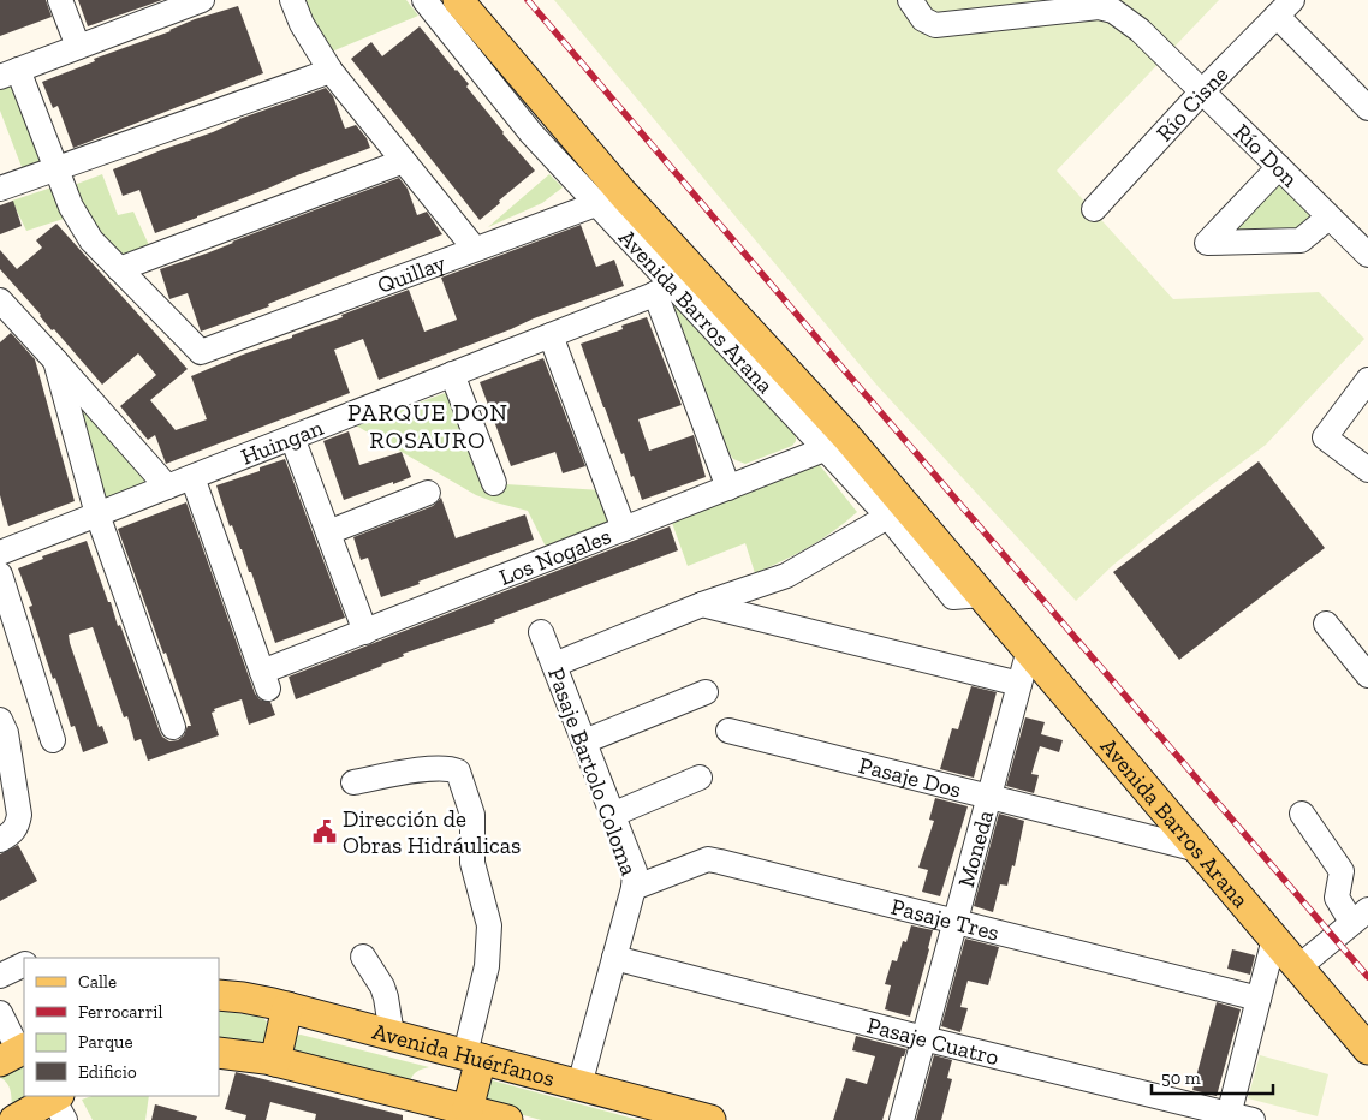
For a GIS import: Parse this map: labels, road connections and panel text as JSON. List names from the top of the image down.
{
  "streets": {
    "main road": ["Avenida Barros Arana", "Avenida Huérfanos"],
    "street": [
      "Río Cisne",
      "Río Don",
      "Quillay",
      "Huingan",
      "Los Nogales",
      "Pasaje Bartolo Coloma",
      "Pasaje Dos",
      "Moneda",
      "Pasaje Tres",
      "Pasaje Cuatro"
    ]
  },
  "crossings": [
    ["Río Cisne", "Río Don"],
    ["Quillay", "Avenida Barros Arana"],
    ["Avenida Barros Arana", "Huingan"],
    ["Avenida Barros Arana", "Los Nogales"],
    ["Avenida Barros Arana", "Pasaje Dos"],
    ["Avenida Barros Arana", "Moneda"],
    ["Huingan", "Los Nogales"],
    ["Pasaje Bartolo Coloma", "Pasaje Tres"],
    ["Pasaje Bartolo Coloma", "Pasaje Cuatro"],
    ["Pasaje Bartolo Coloma", "Avenida Huérfanos"],
    ["Pasaje Dos", "Moneda"],
    ["Moneda", "Pasaje Tres"],
    ["Moneda", "Pasaje Cuatro"]
  ],
  "districts": ["PARQUE DON ROSAURO"],
  "places": {
    "public building": ["Dirección de Obras Hidráulicas"]
  },
  "legend": [
    "Calle",
    "Ferrocarril",
    "Parque",
    "Edificio"
  ],
  "scale_bar": "50 m"
}
